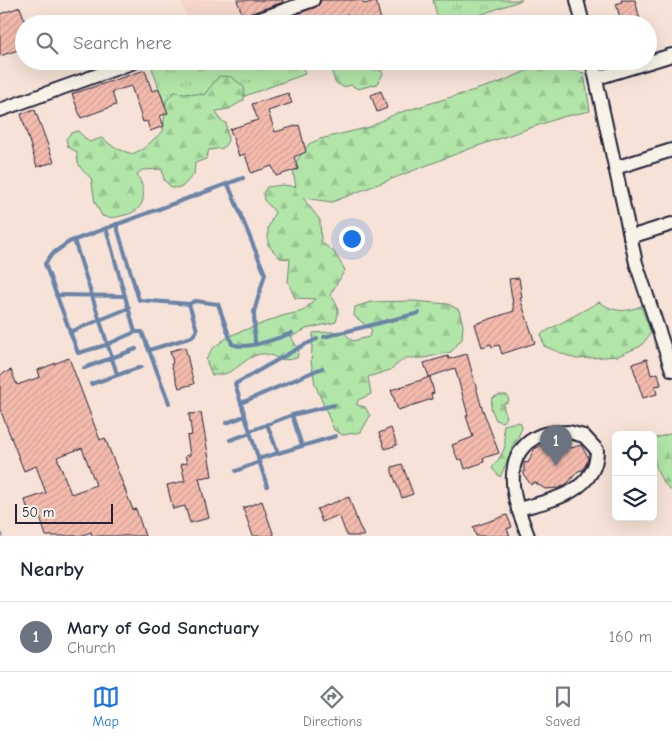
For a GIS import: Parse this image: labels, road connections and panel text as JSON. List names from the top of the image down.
{
  "scale_bar": "50 m",
  "page": {
    "search": "Search here",
    "pins": "1",
    "scale": "50 m",
    "heading": "Nearby",
    "list": [
      {
        "mark": "1",
        "name": "Mary of God Sanctuary",
        "note": "Church",
        "value": "160 m"
      }
    ],
    "nav": ["Map", "Directions", "Saved"]
  }
}
